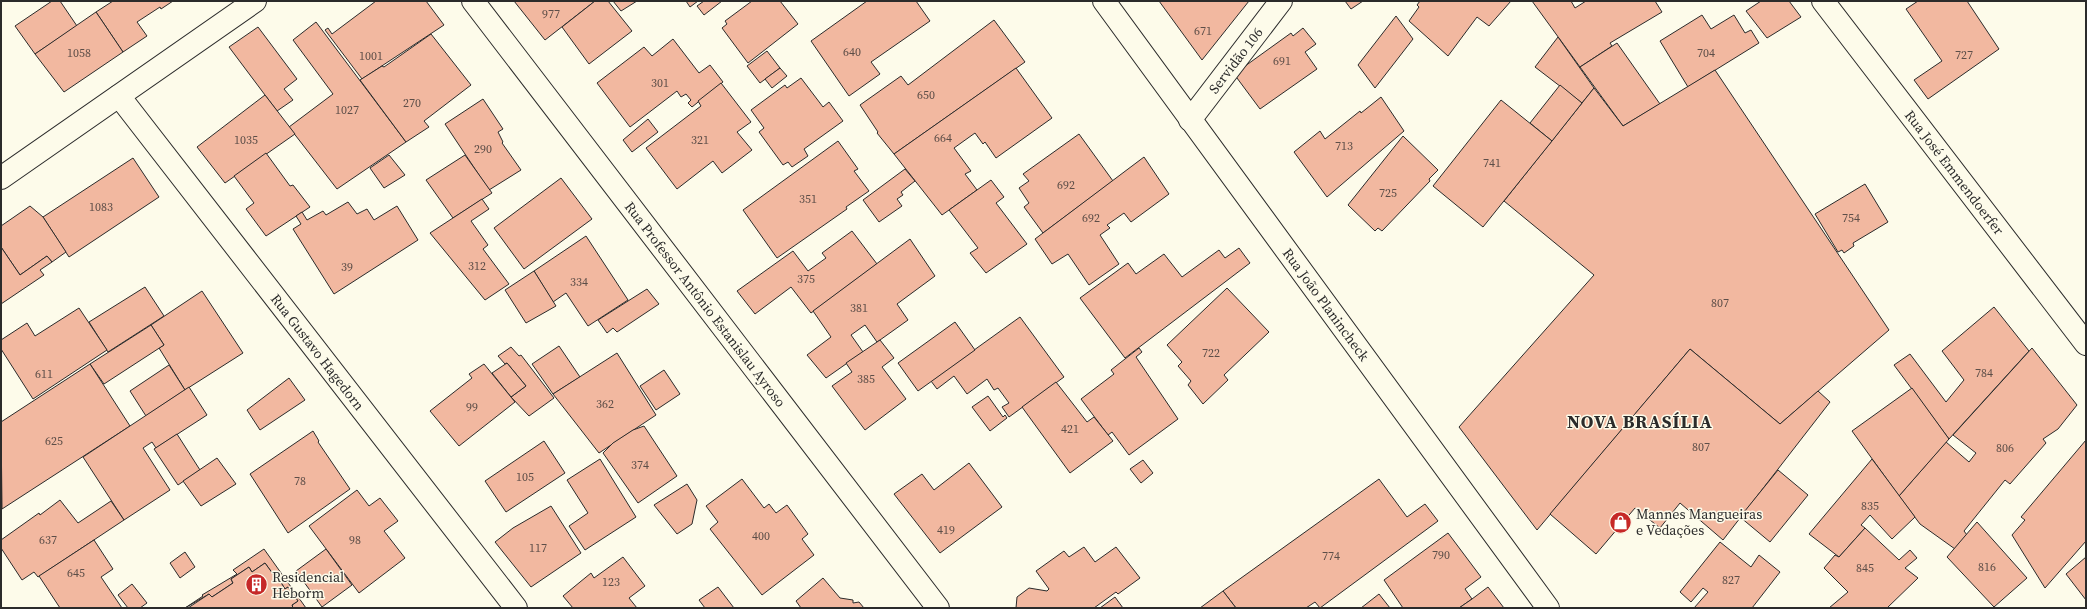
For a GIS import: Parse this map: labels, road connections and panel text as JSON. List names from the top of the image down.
{
  "streets": {
    "street": [
      "Servidão 106",
      "Rua José Emmendoerfer",
      "Rua Professor Antônio Estanislau Ayroso",
      "Rua João Planincheck",
      "Rua Gustavo Hagedorn"
    ]
  },
  "crossings": [
    ["Servidão 106", "Rua João Planincheck"]
  ],
  "districts": ["NOVA BRASÍLIA"],
  "places": {
    "shop": ["Mannes Mangueiras e Vedações"],
    "building": ["Residencial Heborm"]
  },
  "house_numbers": [
    "977",
    "671",
    "640",
    "1058",
    "704",
    "727",
    "1001",
    "691",
    "301",
    "650",
    "270",
    "1027",
    "664",
    "1035",
    "321",
    "713",
    "290",
    "741",
    "692",
    "725",
    "351",
    "1083",
    "692",
    "754",
    "312",
    "39",
    "375",
    "334",
    "807",
    "381",
    "722",
    "784",
    "611",
    "385",
    "362",
    "99",
    "421",
    "625",
    "807",
    "806",
    "374",
    "105",
    "78",
    "835",
    "419",
    "400",
    "637",
    "98",
    "117",
    "790",
    "774",
    "816",
    "845",
    "645",
    "827",
    "123"
  ]
}
